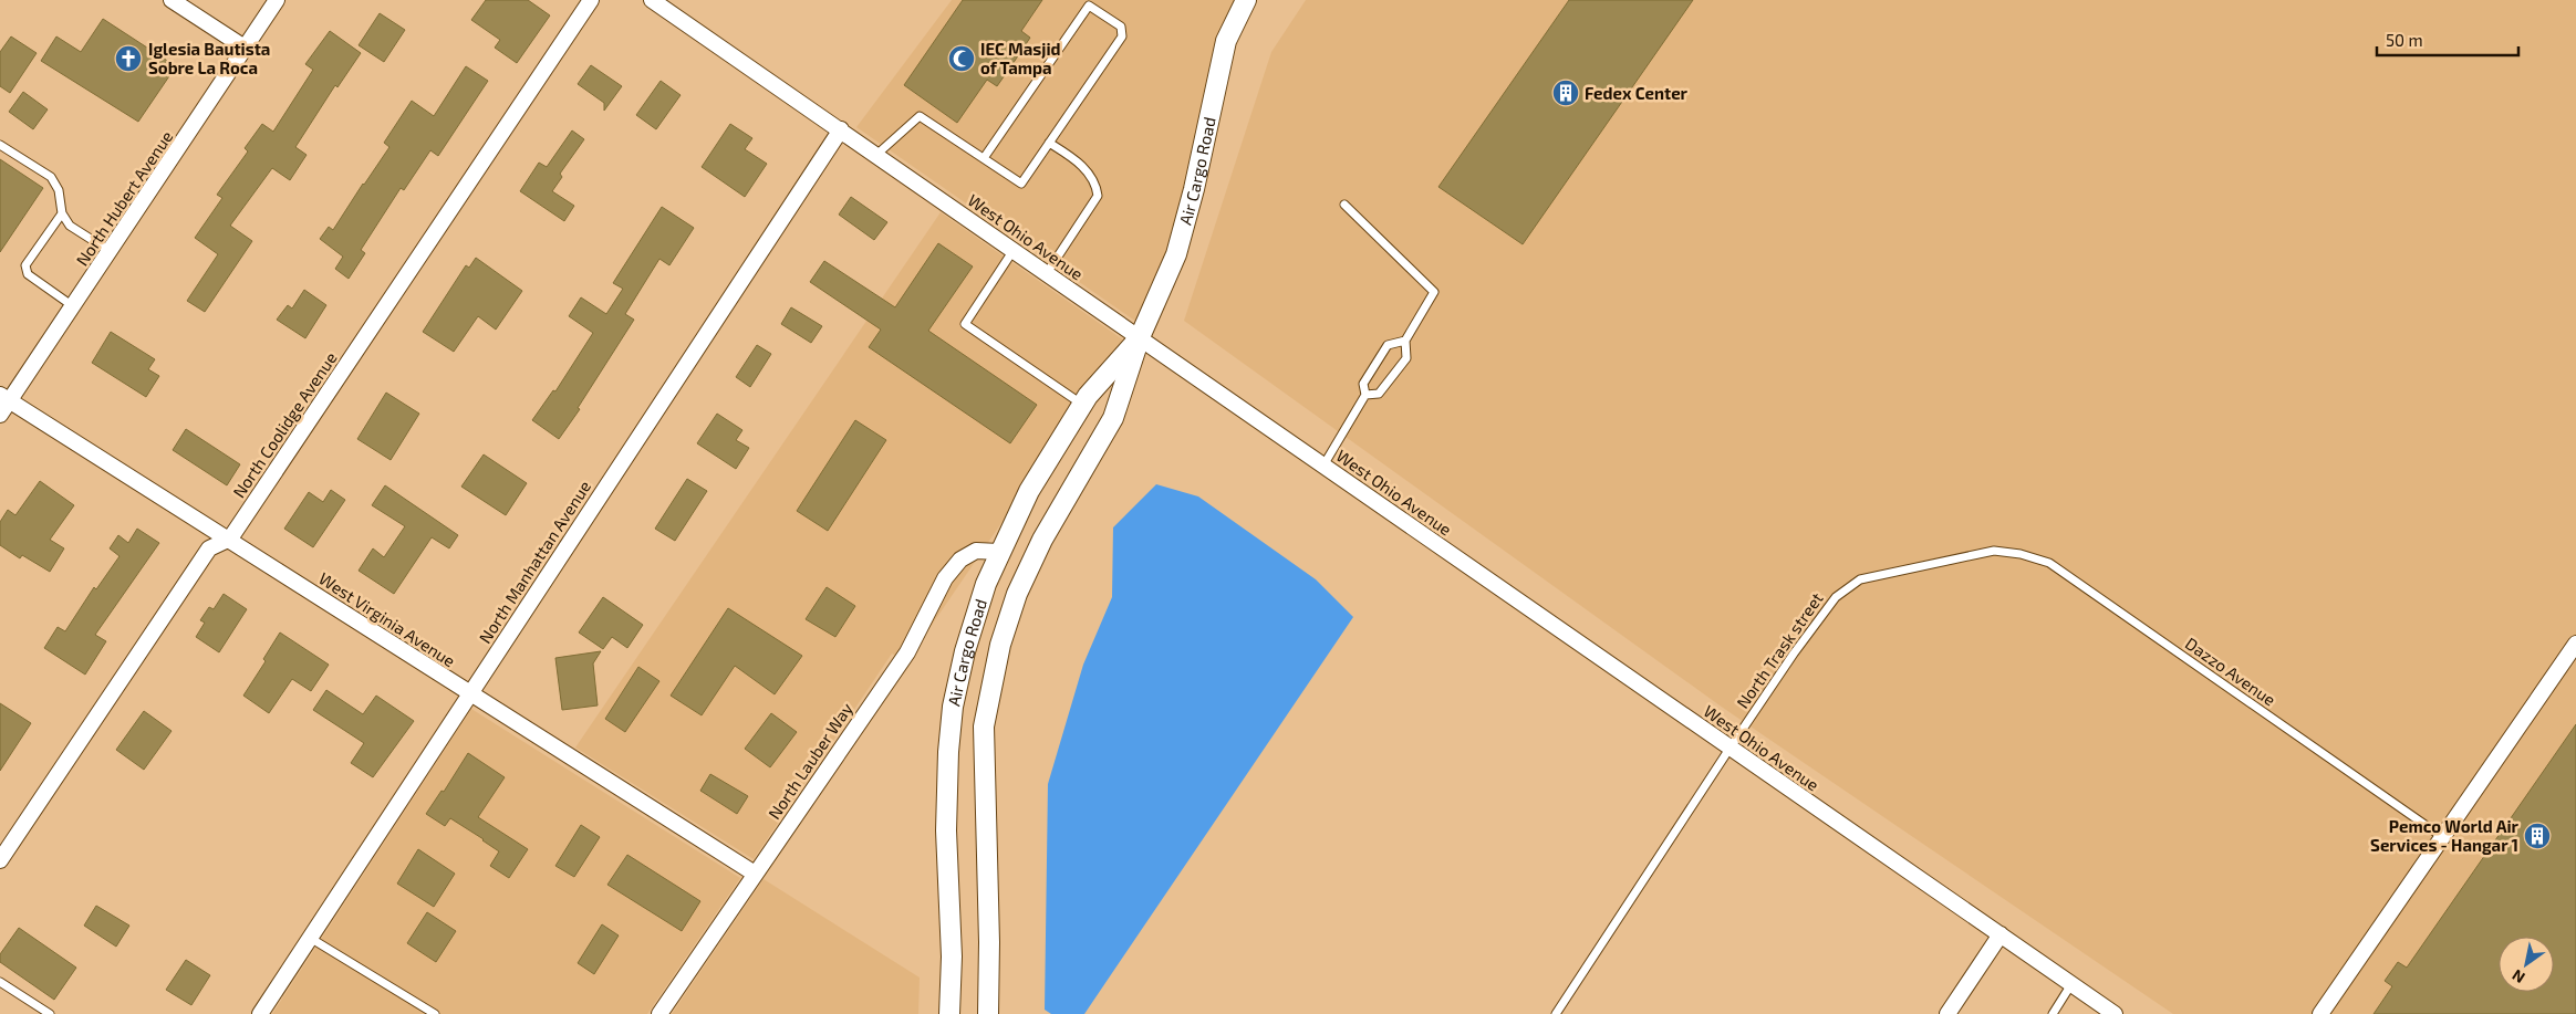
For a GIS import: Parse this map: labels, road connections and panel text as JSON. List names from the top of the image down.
{
  "streets": {
    "street": [
      "Air Cargo Road",
      "North Hubert Avenue",
      "West Ohio Avenue",
      "North Coolidge Avenue",
      "North Manhattan Avenue",
      "West Virginia Avenue",
      "North Lauber Way"
    ],
    "lane": ["North Trask street", "Dazzo Avenue"]
  },
  "crossings": [
    ["Air Cargo Road", "West Ohio Avenue"],
    ["Air Cargo Road", "North Lauber Way"],
    ["North Hubert Avenue", "West Virginia Avenue"],
    ["West Ohio Avenue", "North Manhattan Avenue"],
    ["West Ohio Avenue", "North Trask street"],
    ["North Coolidge Avenue", "West Virginia Avenue"],
    ["North Manhattan Avenue", "West Virginia Avenue"],
    ["West Virginia Avenue", "North Lauber Way"],
    ["North Trask street", "Dazzo Avenue"]
  ],
  "places": {
    "church": ["Iglesia Bautista Sobre La Roca"],
    "mosque": ["IEC Masjid of Tampa"],
    "building": ["Fedex Center", "Pemco World Air Services - Hangar 1"]
  },
  "scale_bar": "50 m",
  "north": "bottom left"
}
